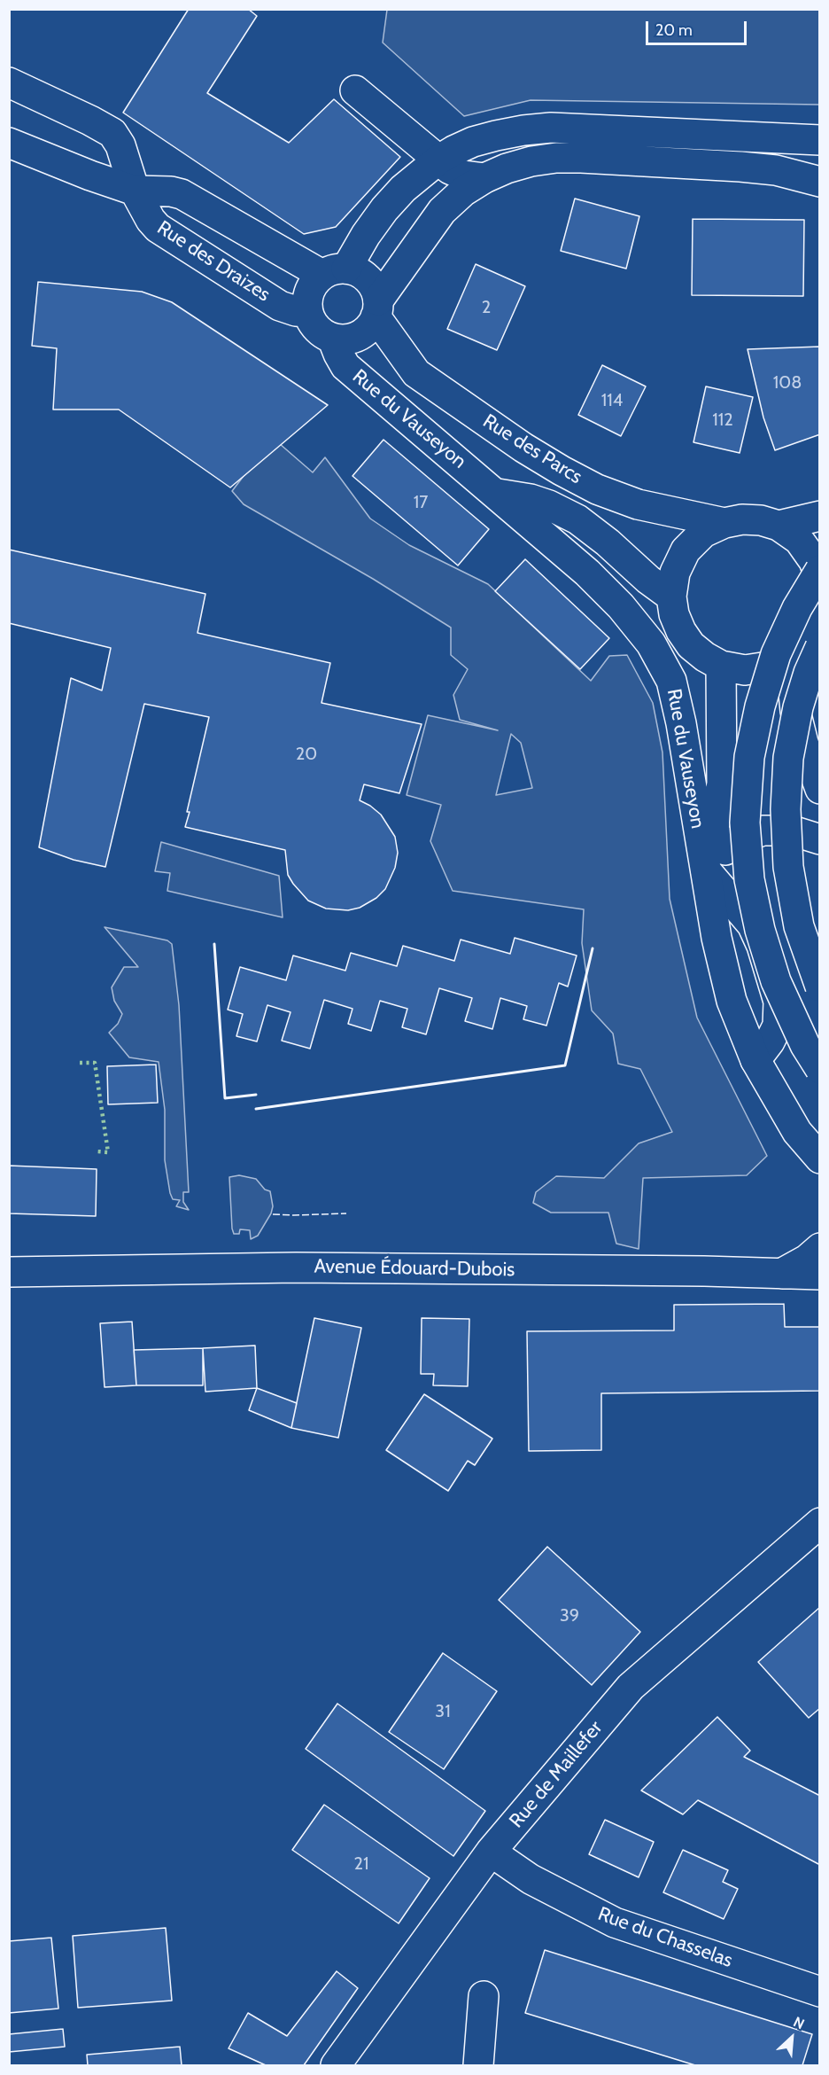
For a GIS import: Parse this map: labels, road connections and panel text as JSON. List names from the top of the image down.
{
  "streets": {
    "main road": [
      "Rue des Draizes",
      "Rue du Vauseyon",
      "Rue des Parcs",
      "Avenue Édouard-Dubois",
      "Rue de Maillefer",
      "Rue du Chasselas"
    ]
  },
  "crossings": [
    ["Rue des Draizes", "Rue du Vauseyon"],
    ["Rue des Draizes", "Rue des Parcs"],
    ["Rue du Vauseyon", "Rue des Parcs"],
    ["Rue de Maillefer", "Rue du Chasselas"]
  ],
  "house_numbers": [
    "2",
    "108",
    "114",
    "112",
    "17",
    "20",
    "39",
    "31",
    "21"
  ],
  "scale_bar": "20 m",
  "north": "top right"
}
